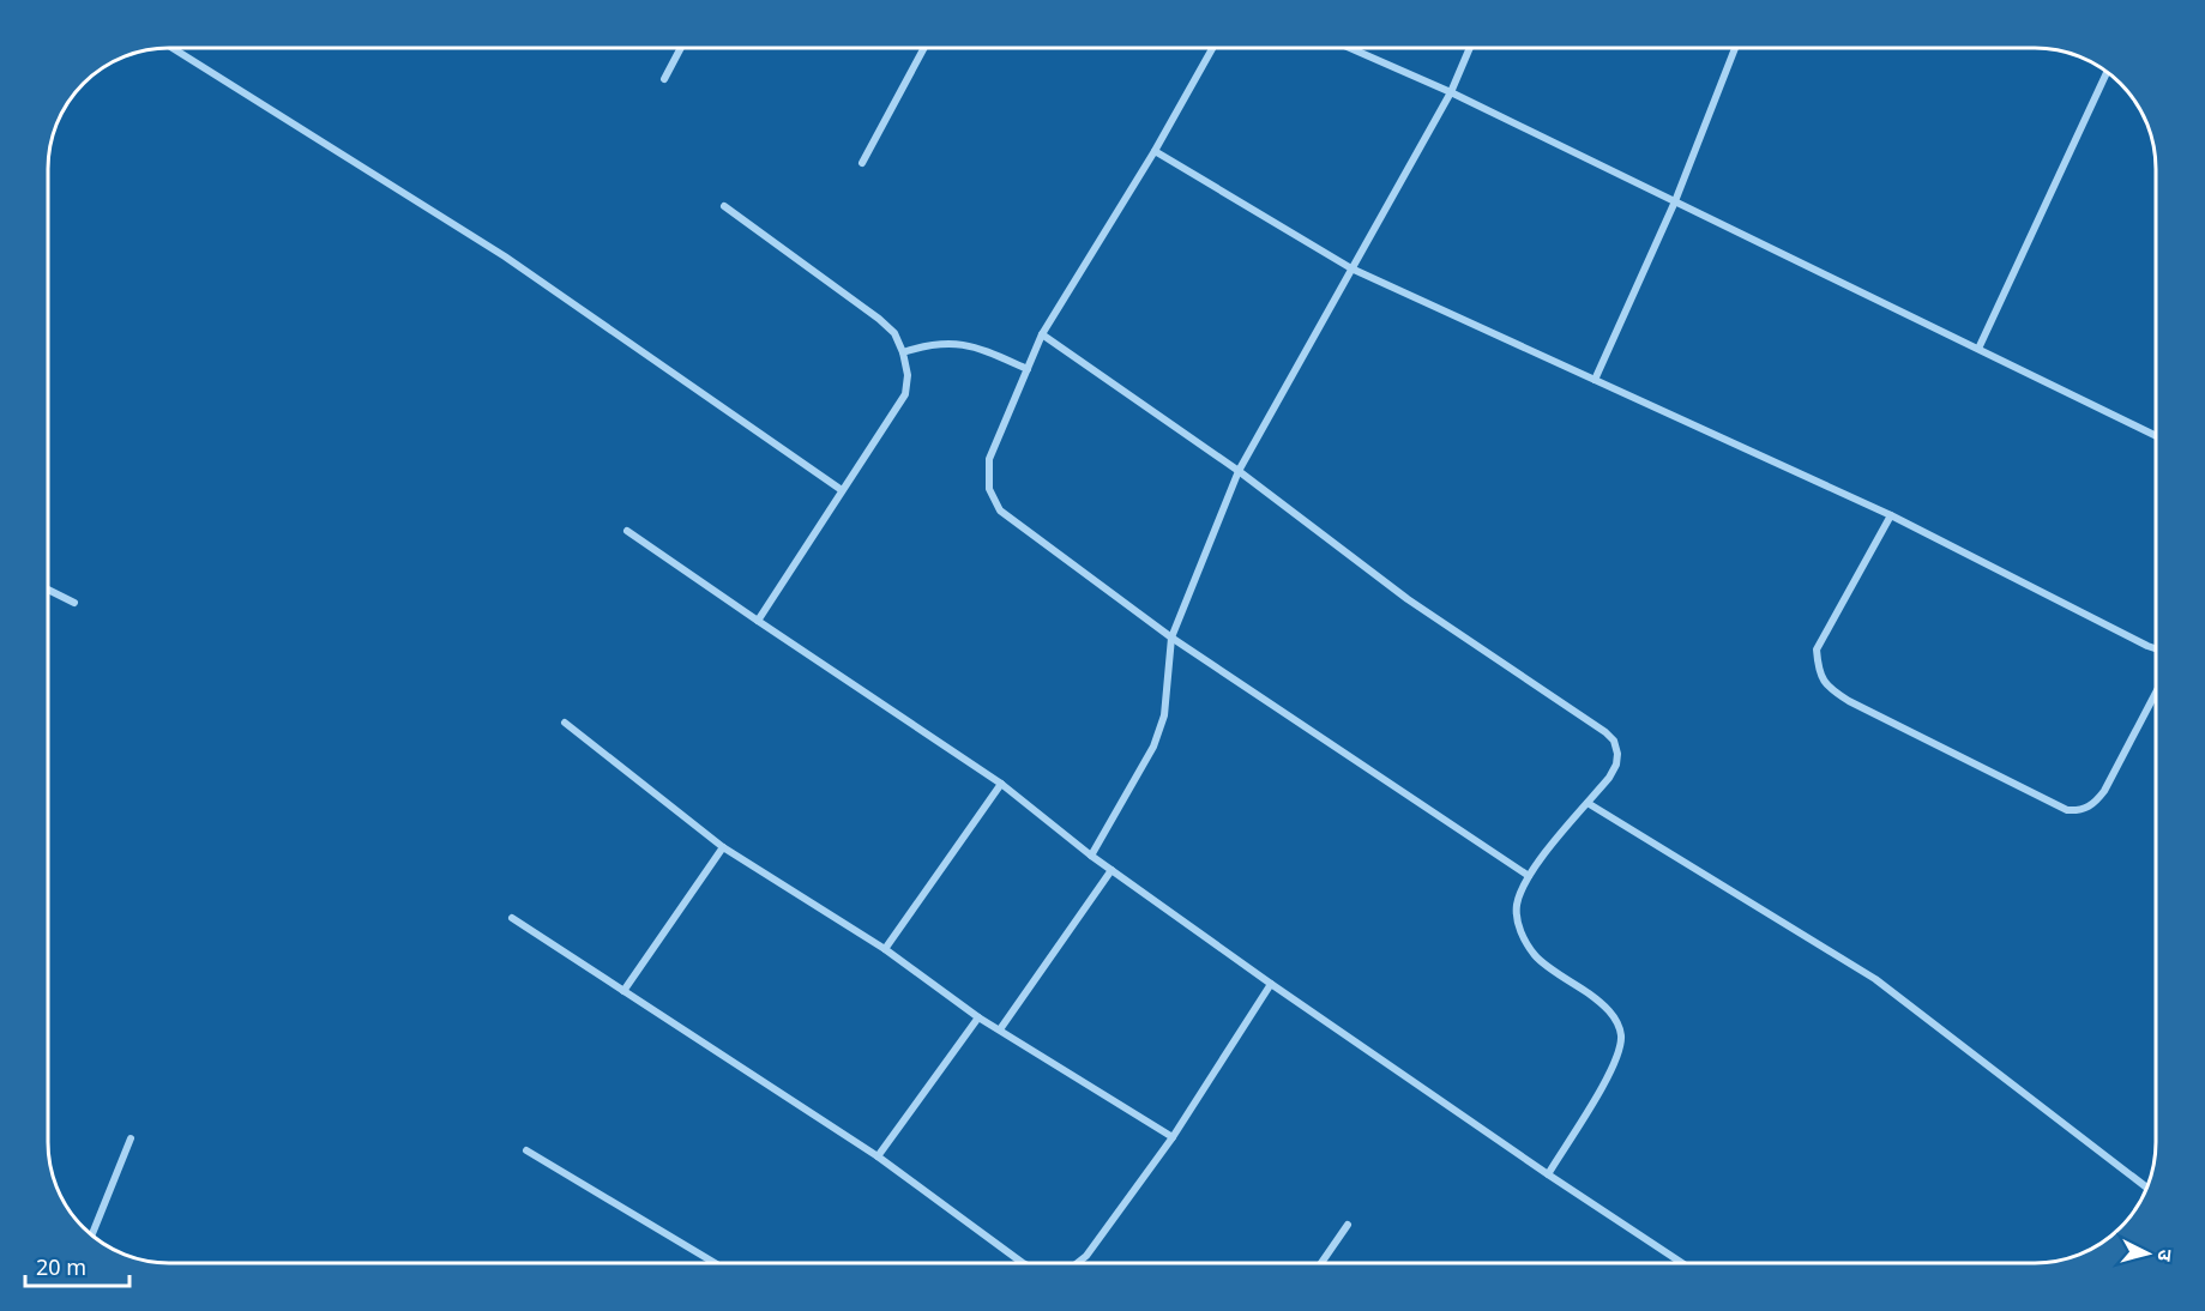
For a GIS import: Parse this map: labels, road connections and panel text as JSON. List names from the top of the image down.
{
  "scale_bar": "20 m",
  "north": "right"
}
